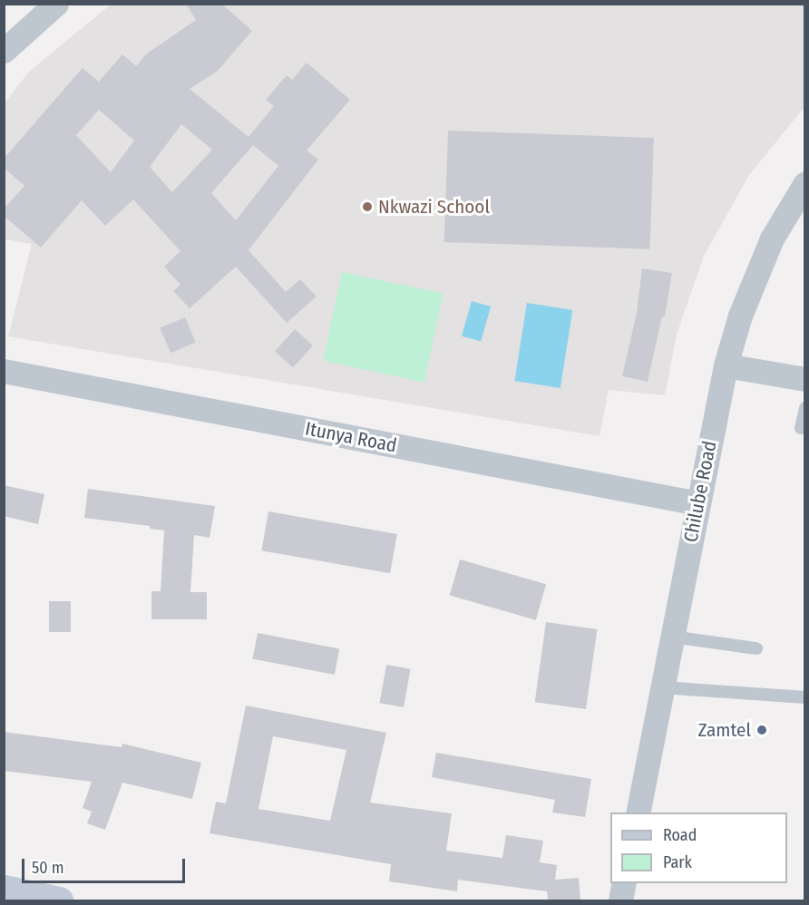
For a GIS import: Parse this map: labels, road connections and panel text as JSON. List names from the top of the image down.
{
  "streets": {
    "street": ["Itunya Road", "Chilube Road"]
  },
  "crossings": [
    ["Itunya Road", "Chilube Road"]
  ],
  "places": ["Nkwazi School", "Zamtel"],
  "legend": ["Road", "Park"],
  "scale_bar": "50 m"
}
